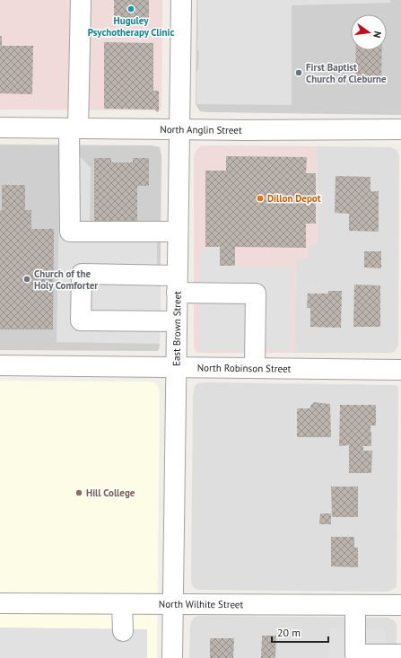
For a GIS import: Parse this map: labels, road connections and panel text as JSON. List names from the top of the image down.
{
  "streets": {
    "street": [
      "North Anglin Street",
      "East Brown Street",
      "North Robinson Street",
      "North Wilhite Street"
    ]
  },
  "crossings": [
    ["North Anglin Street", "East Brown Street"],
    ["East Brown Street", "North Robinson Street"],
    ["East Brown Street", "North Wilhite Street"]
  ],
  "places": [
    "Huguley Psychotherapy Clinic",
    "First Baptist Church of Cleburne",
    "Dillon Depot",
    "Church of the Holy Comforter",
    "Hill College"
  ],
  "scale_bar": "20 m",
  "north": "right"
}
